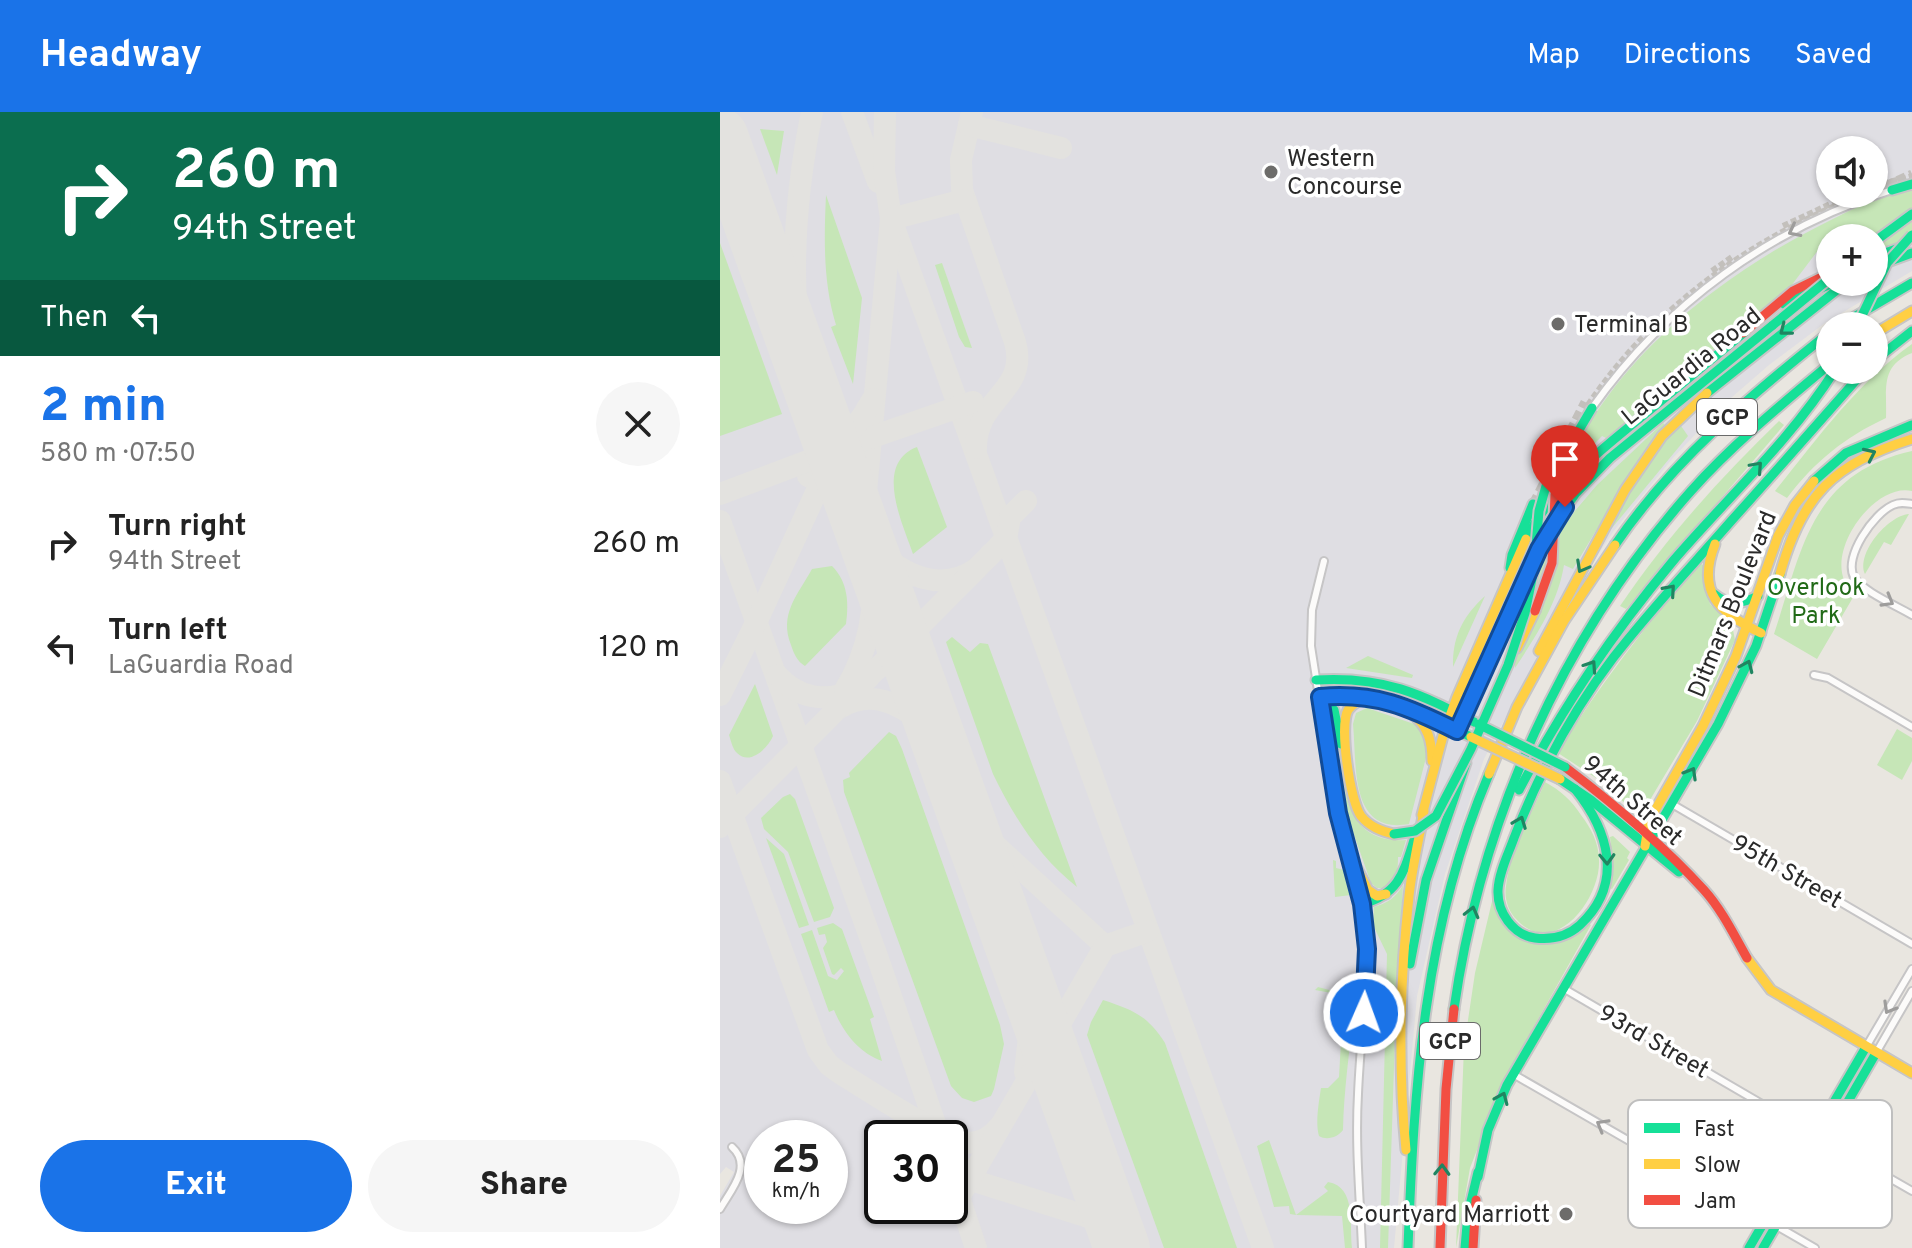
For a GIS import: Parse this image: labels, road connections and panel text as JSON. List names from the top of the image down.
{
  "streets": {
    "main road": [
      "LaGuardia Road",
      "GCP",
      "Ditmars Boulevard",
      "94th Street"
    ],
    "street": ["95th Street", "93rd Street"]
  },
  "crossings": [
    ["LaGuardia Road", "94th Street"],
    ["Ditmars Boulevard", "94th Street"],
    ["Ditmars Boulevard", "95th Street"],
    ["Ditmars Boulevard", "93rd Street"]
  ],
  "parks": ["Overlook Park"],
  "places": ["Western Concourse", "Terminal B", "Courtyard Marriott"],
  "legend": ["Fast", "Slow", "Jam"],
  "page": {
    "header": "Headway",
    "nav": ["Map", "Directions", "Saved"],
    "turn": ["260 m", "94th Street"],
    "map_buttons": ["+", "−"],
    "then": "Then",
    "heading": ["2 min", "580 m · 07:50"],
    "list": [
      {
        "name": "Turn right",
        "note": "94th Street",
        "value": "260 m"
      },
      {
        "name": "Turn left",
        "note": "LaGuardia Road",
        "value": "120 m"
      }
    ],
    "speed": "25 km/h",
    "limit": "30",
    "buttons": ["Exit", "Share"]
  }
}
